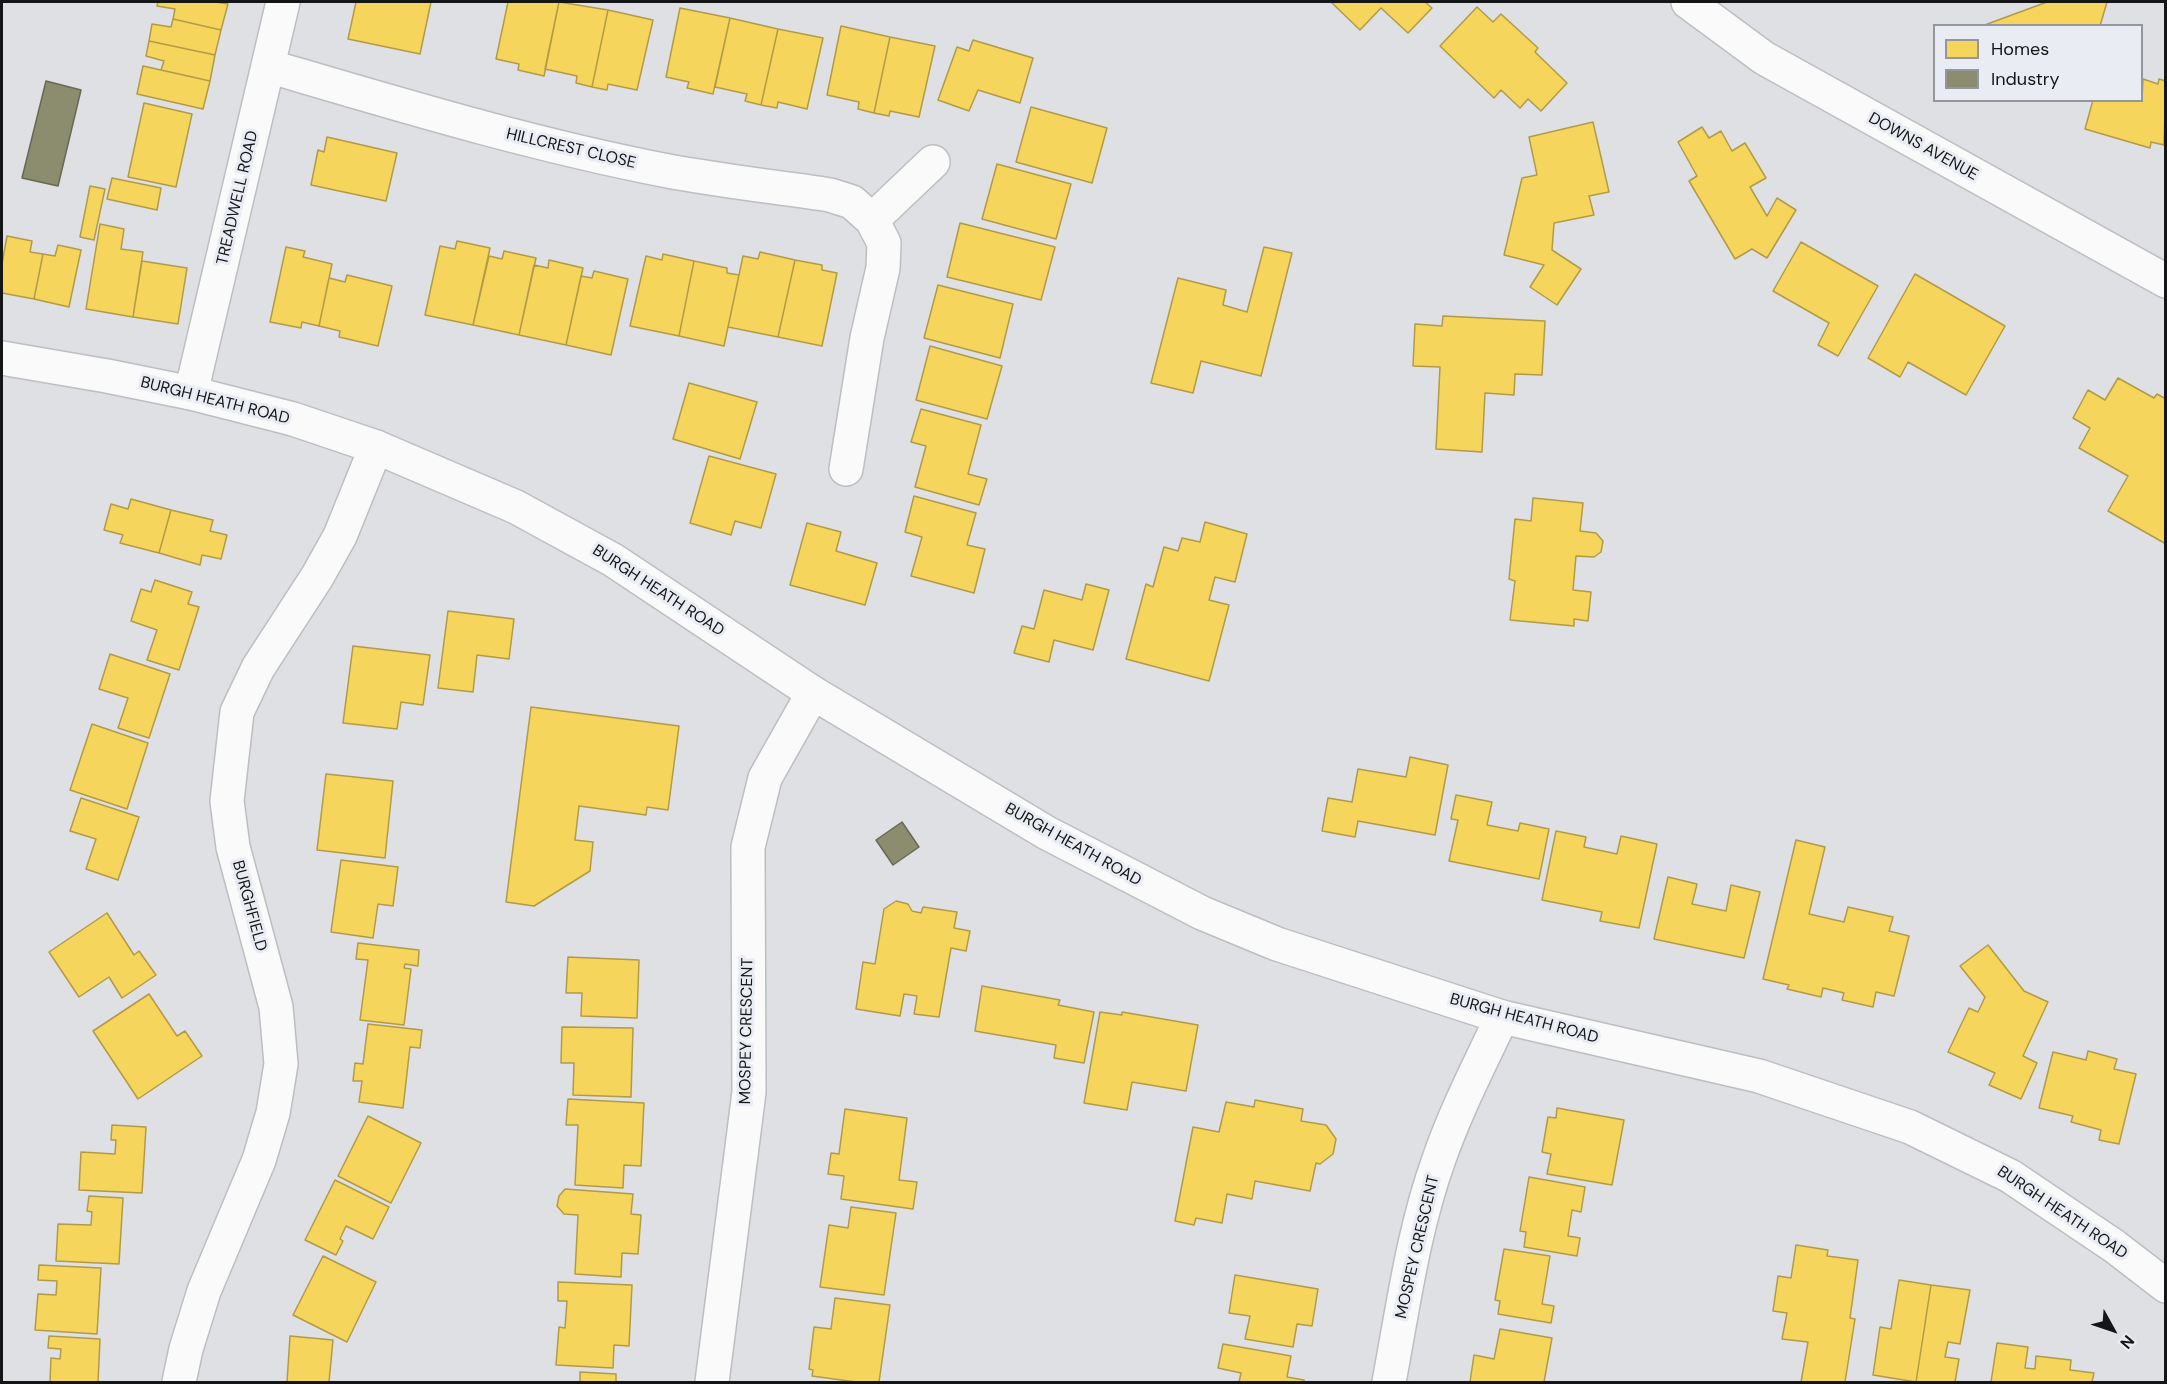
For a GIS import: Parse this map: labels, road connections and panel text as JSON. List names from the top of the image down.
{
  "streets": {
    "street": [
      "DOWNS AVENUE",
      "HILLCREST CLOSE",
      "TREADWELL ROAD",
      "BURGH HEATH ROAD",
      "BURGHFIELD",
      "MOSPEY CRESCENT"
    ]
  },
  "crossings": [
    ["HILLCREST CLOSE", "TREADWELL ROAD"],
    ["TREADWELL ROAD", "BURGH HEATH ROAD"],
    ["BURGH HEATH ROAD", "BURGHFIELD"],
    ["BURGH HEATH ROAD", "MOSPEY CRESCENT"]
  ],
  "legend": ["Homes", "Industry"],
  "north": "bottom right"
}
